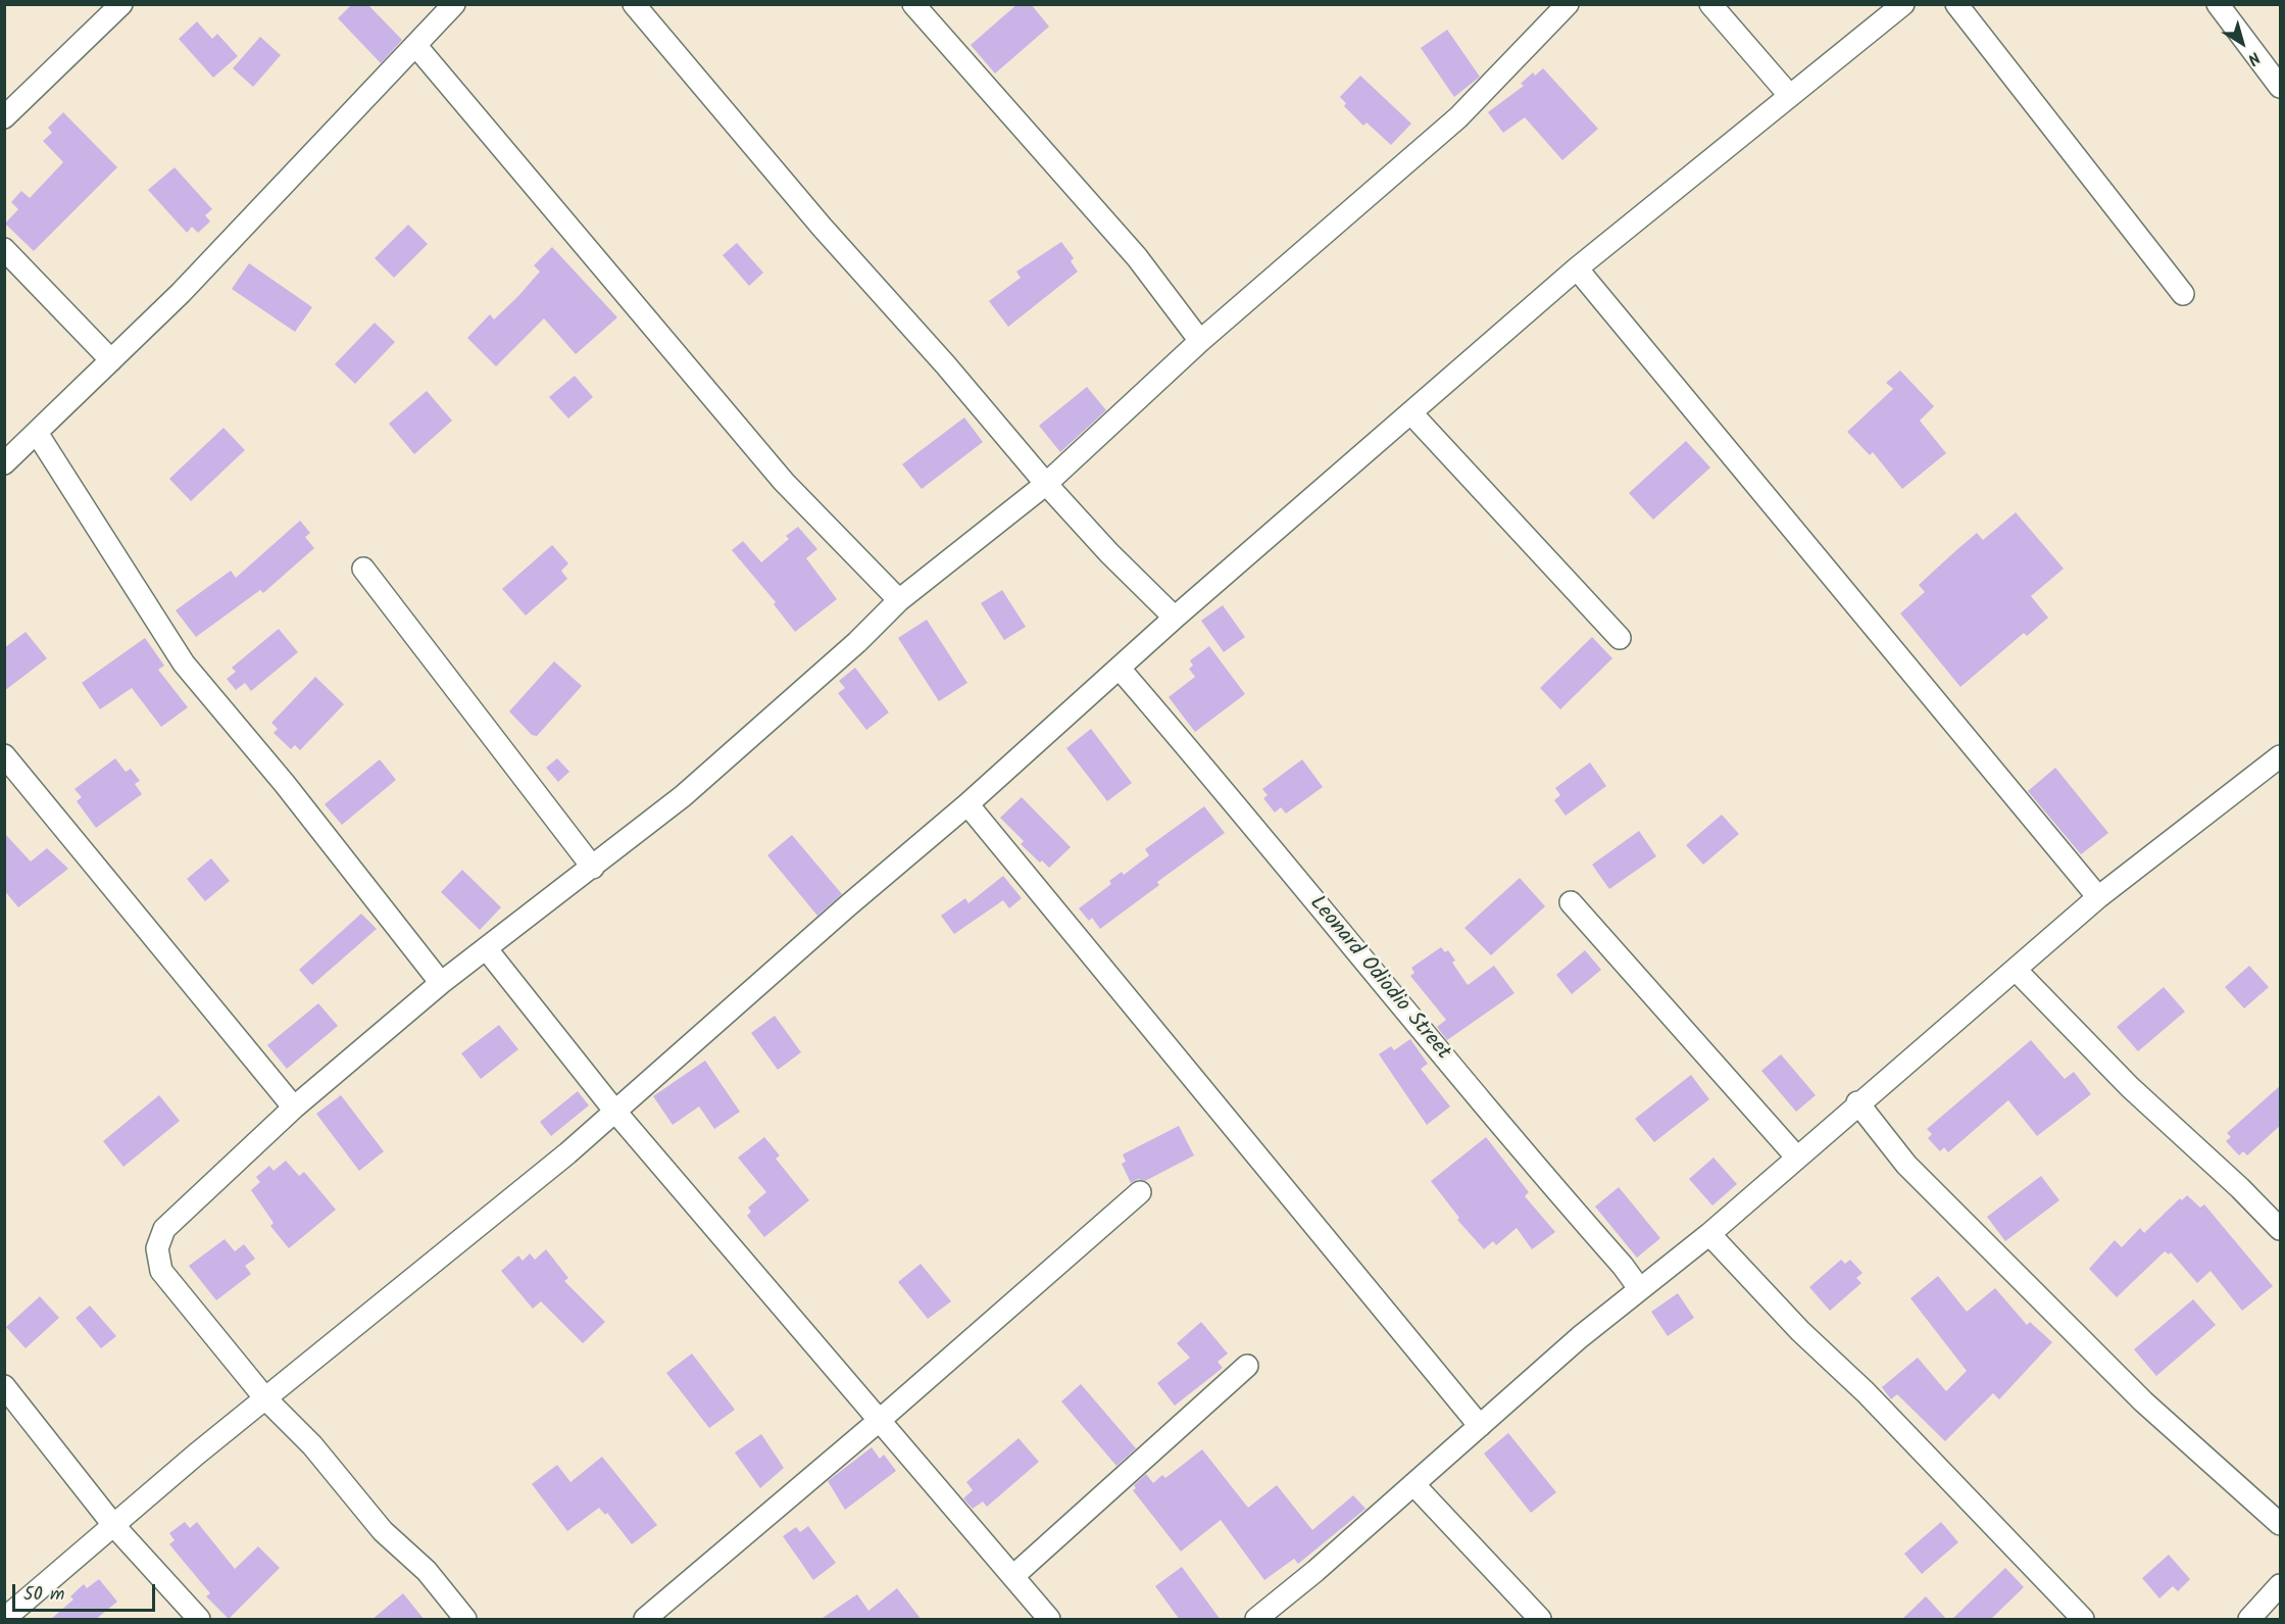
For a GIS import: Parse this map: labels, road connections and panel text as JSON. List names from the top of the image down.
{
  "streets": {
    "street": ["Leonard Odiodio Street"]
  },
  "scale_bar": "50 m",
  "north": "bottom right"
}
